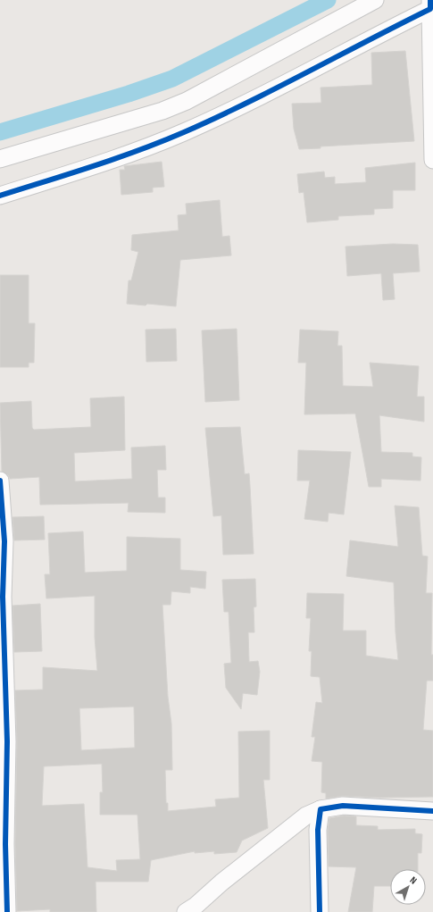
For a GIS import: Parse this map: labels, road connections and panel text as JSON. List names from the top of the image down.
{
  "north": "top right"
}
